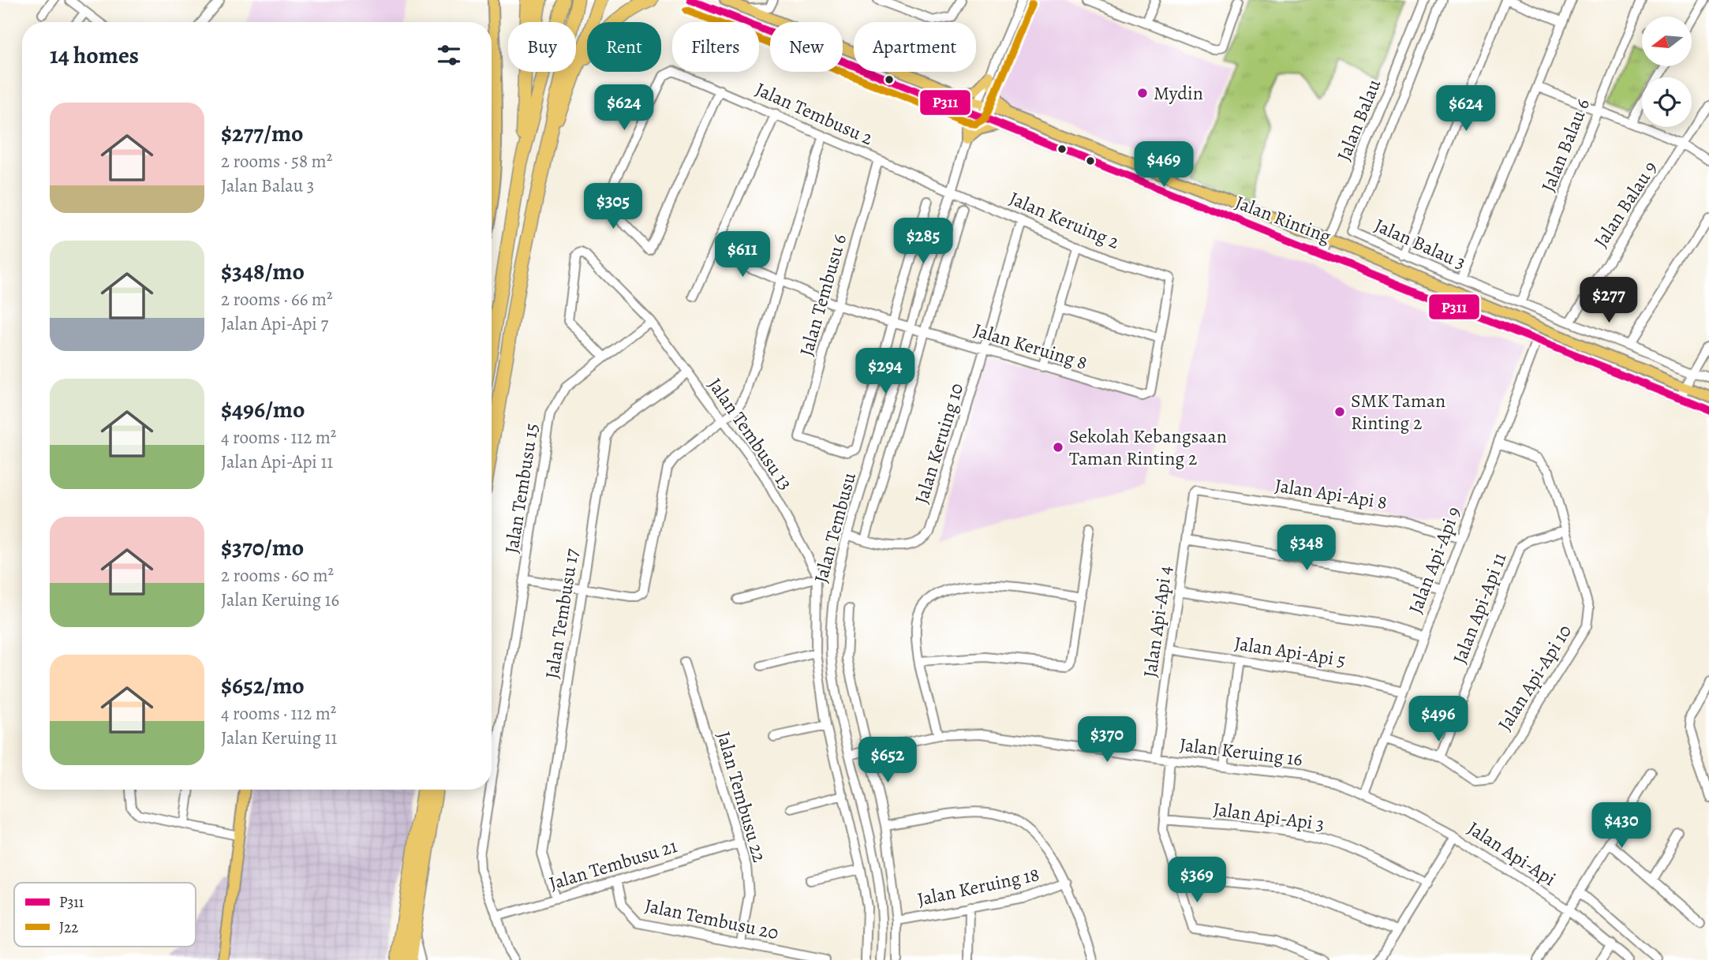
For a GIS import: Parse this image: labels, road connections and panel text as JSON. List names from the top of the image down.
{
  "streets": {
    "main road": ["Jalan Rinting"],
    "street": [
      "Jalan Tembusu 2",
      "Jalan Balau",
      "Jalan Balau 6",
      "Jalan Balau 9",
      "Jalan Keruing 2",
      "Jalan Balau 3",
      "Jalan Tembusu 6",
      "Jalan Keruing 8",
      "Jalan Tembusu 13",
      "Jalan Keruing 10",
      "Jalan Tembusu 15",
      "Jalan Api-Api 8",
      "Jalan Tembusu",
      "Jalan Api-Api 9",
      "Jalan Api-Api 11",
      "Jalan Tembusu 17",
      "Jalan Api-Api 4",
      "Jalan Api-Api 5",
      "Jalan Api-Api 10",
      "Jalan Keruing 16",
      "Jalan Tembusu 22",
      "Jalan Api-Api 3",
      "Jalan Api-Api",
      "Jalan Tembusu 21",
      "Jalan Keruing 18",
      "Jalan Tembusu 20"
    ]
  },
  "crossings": [
    ["Jalan Tembusu 2", "Jalan Keruing 2"],
    ["Jalan Tembusu 2", "Jalan Tembusu 6"],
    ["Jalan Tembusu 2", "Jalan Tembusu"],
    ["Jalan Balau", "Jalan Rinting"],
    ["Jalan Balau 6", "Jalan Balau 3"],
    ["Jalan Balau 9", "Jalan Balau 3"],
    ["Jalan Rinting", "Jalan Tembusu"],
    ["Jalan Rinting", "Jalan Api-Api 9"],
    ["Jalan Keruing 2", "Jalan Keruing 8"],
    ["Jalan Keruing 2", "Jalan Keruing 10"],
    ["Jalan Keruing 2", "Jalan Tembusu"],
    ["Jalan Tembusu 6", "Jalan Keruing 8"],
    ["Jalan Keruing 8", "Jalan Keruing 10"],
    ["Jalan Keruing 8", "Jalan Tembusu"],
    ["Jalan Tembusu 13", "Jalan Tembusu 15"],
    ["Jalan Tembusu 13", "Jalan Tembusu 17"],
    ["Jalan Tembusu 15", "Jalan Tembusu 21"],
    ["Jalan Api-Api 8", "Jalan Api-Api 9"],
    ["Jalan Api-Api 8", "Jalan Api-Api 4"],
    ["Jalan Tembusu", "Jalan Keruing 16"],
    ["Jalan Api-Api 9", "Jalan Api-Api 5"],
    ["Jalan Api-Api 9", "Jalan Api-Api 10"],
    ["Jalan Api-Api 9", "Jalan Keruing 16"],
    ["Jalan Api-Api 9", "Jalan Api-Api"],
    ["Jalan Api-Api 11", "Jalan Api-Api 10"],
    ["Jalan Tembusu 17", "Jalan Tembusu 21"],
    ["Jalan Api-Api 4", "Jalan Api-Api 5"],
    ["Jalan Api-Api 4", "Jalan Keruing 16"],
    ["Jalan Keruing 16", "Jalan Api-Api"],
    ["Jalan Tembusu 22", "Jalan Tembusu 21"],
    ["Jalan Tembusu 22", "Jalan Tembusu 20"],
    ["Jalan Tembusu 21", "Jalan Tembusu 20"]
  ],
  "places": ["Mydin", "SMK Taman Rinting 2", "Sekolah Kebangsaan Taman Rinting 2"],
  "lines": ["transit line P311", "transit line J22"],
  "legend": ["P311", "J22"],
  "north": "left",
  "page": {
    "chip": [
      "Buy",
      "Rent",
      "Filters",
      "New",
      "Apartment"
    ],
    "heading": "14 homes",
    "price": [
      "$624",
      "$624",
      "$469",
      "$305",
      "$285",
      "$611",
      "$277",
      "$294",
      "$348",
      "$496",
      "$370",
      "$652",
      "$430",
      "$369"
    ],
    "list": [
      {
        "name": "$277/mo",
        "note": "2 rooms · 58 m² · Jalan Balau 3"
      },
      {
        "name": "$348/mo",
        "note": "2 rooms · 66 m² · Jalan Api-Api 7"
      },
      {
        "name": "$496/mo",
        "note": "4 rooms · 112 m² · Jalan Api-Api 11"
      },
      {
        "name": "$370/mo",
        "note": "2 rooms · 60 m² · Jalan Keruing 16"
      },
      {
        "name": "$652/mo",
        "note": "4 rooms · 112 m² · Jalan Keruing 11"
      }
    ]
  }
}
